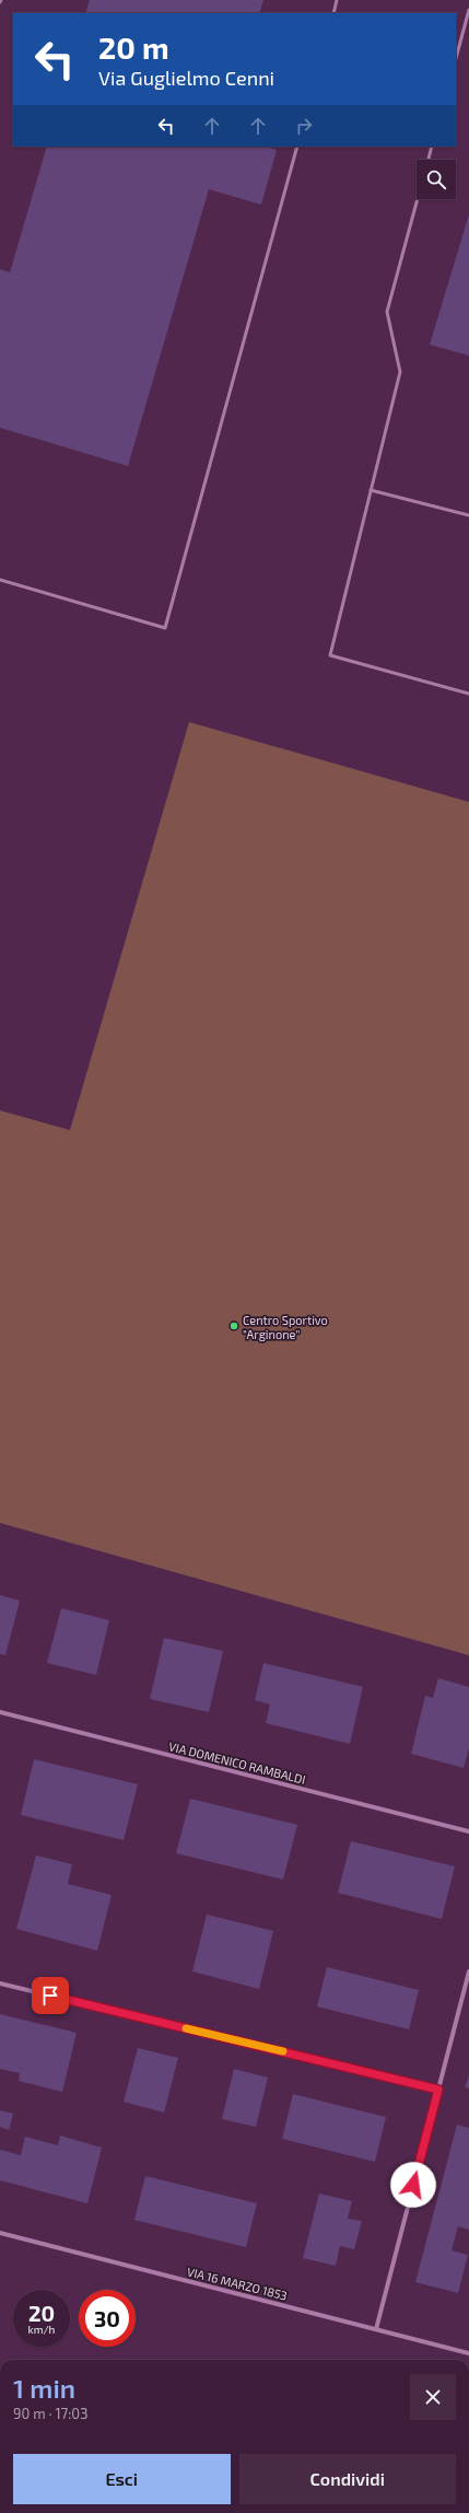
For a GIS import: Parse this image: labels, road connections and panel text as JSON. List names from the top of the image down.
{
  "streets": {
    "street": ["VIA DOMENICO RAMBALDI", "VIA 16 MARZO 1853"]
  },
  "places": ["Centro Sportivo \"Arginone\""],
  "page": {
    "turn": ["20 m", "Via Guglielmo Cenni"],
    "speed": "20 km/h",
    "limit": "30",
    "heading": ["1 min", "90 m · 17:03"],
    "buttons": ["Esci", "Condividi"]
  }
}
